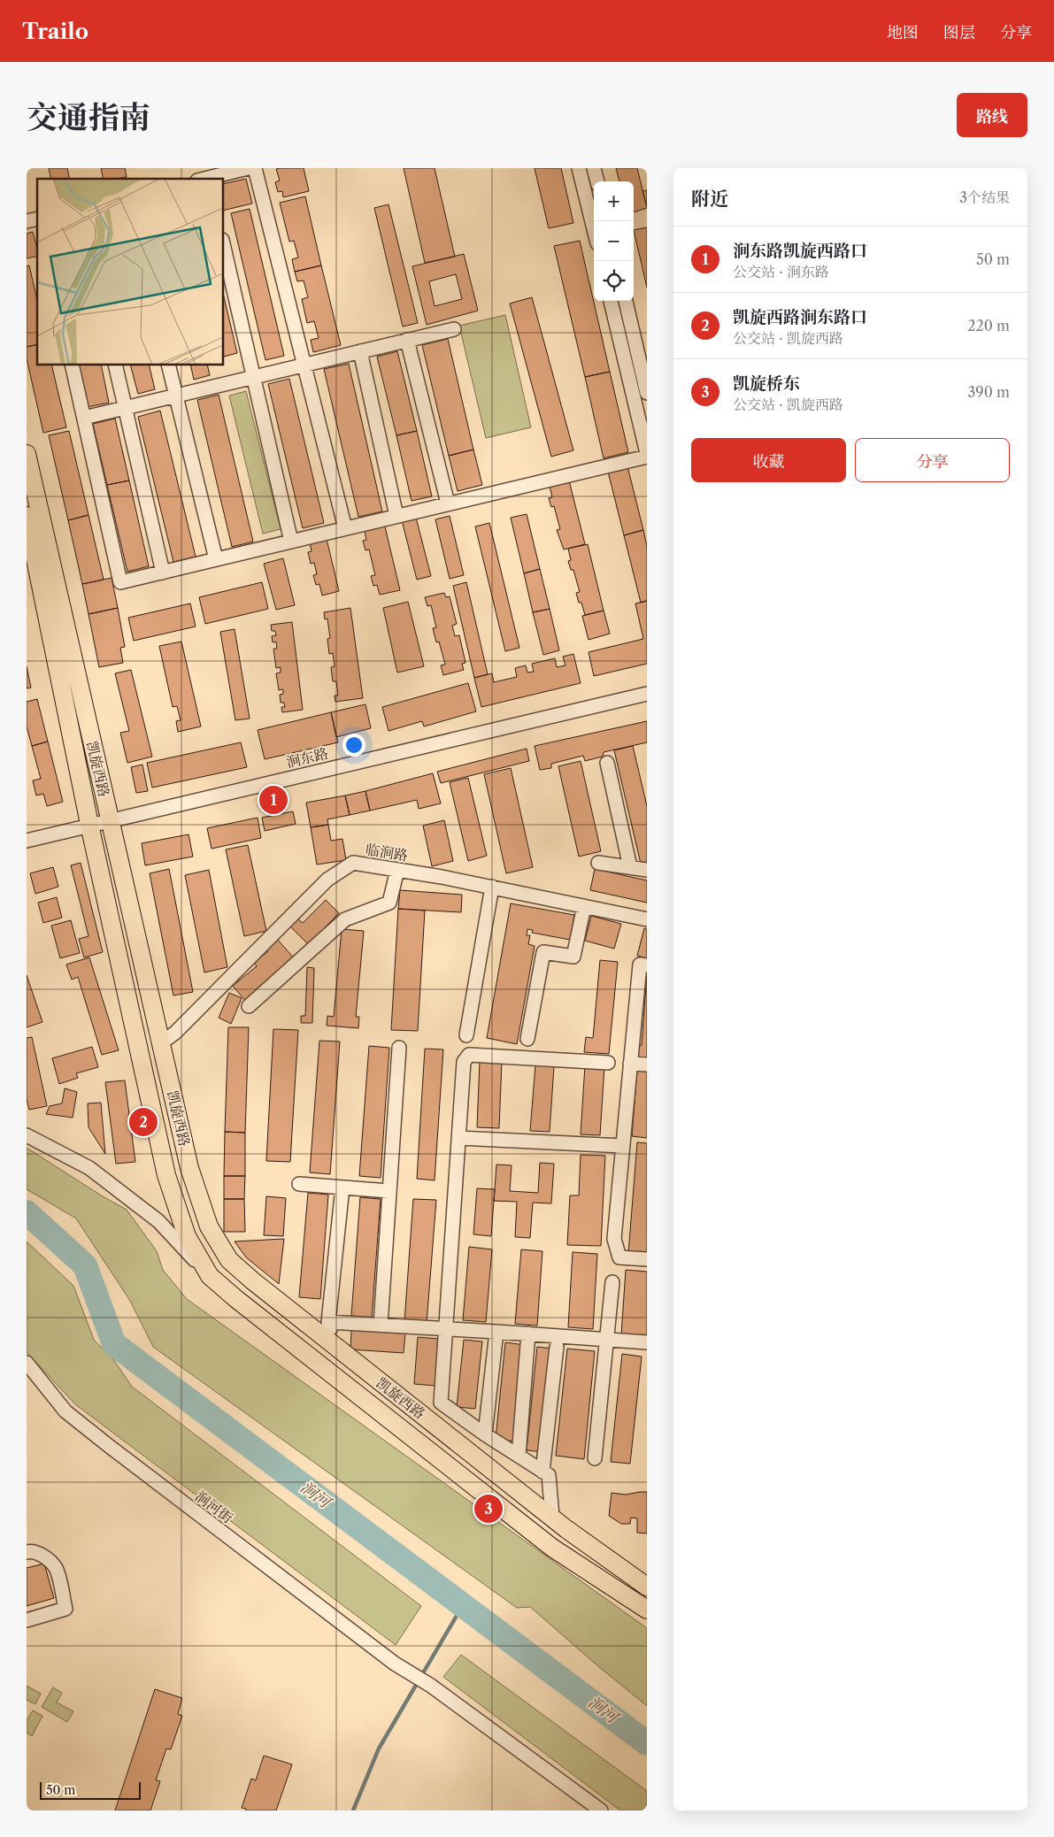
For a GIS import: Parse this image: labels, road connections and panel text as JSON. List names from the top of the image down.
{
  "streets": {
    "main road": ["凯旋西路"],
    "street": ["涧东路", "临涧路", "涧河街"]
  },
  "crossings": [
    ["涧东路", "凯旋西路"],
    ["凯旋西路", "临涧路"]
  ],
  "water": ["涧河"],
  "scale_bar": "50 m",
  "page": {
    "header": "Trailo",
    "nav": ["地图", "图层", "分享"],
    "title": "交通指南",
    "buttons": [
      "路线",
      ["收藏", "分享"]
    ],
    "heading": ["附近", "3个结果"],
    "map_buttons": ["+", "−"],
    "list": [
      {
        "mark": "1",
        "name": "涧东路凯旋西路口",
        "note": "公交站 · 涧东路",
        "value": "50 m"
      },
      {
        "mark": "2",
        "name": "凯旋西路涧东路口",
        "note": "公交站 · 凯旋西路",
        "value": "220 m"
      },
      {
        "mark": "3",
        "name": "凯旋桥东",
        "note": "公交站 · 凯旋西路",
        "value": "390 m"
      }
    ],
    "pins": ["1", "2", "3"],
    "scale": "50 m"
  }
}
